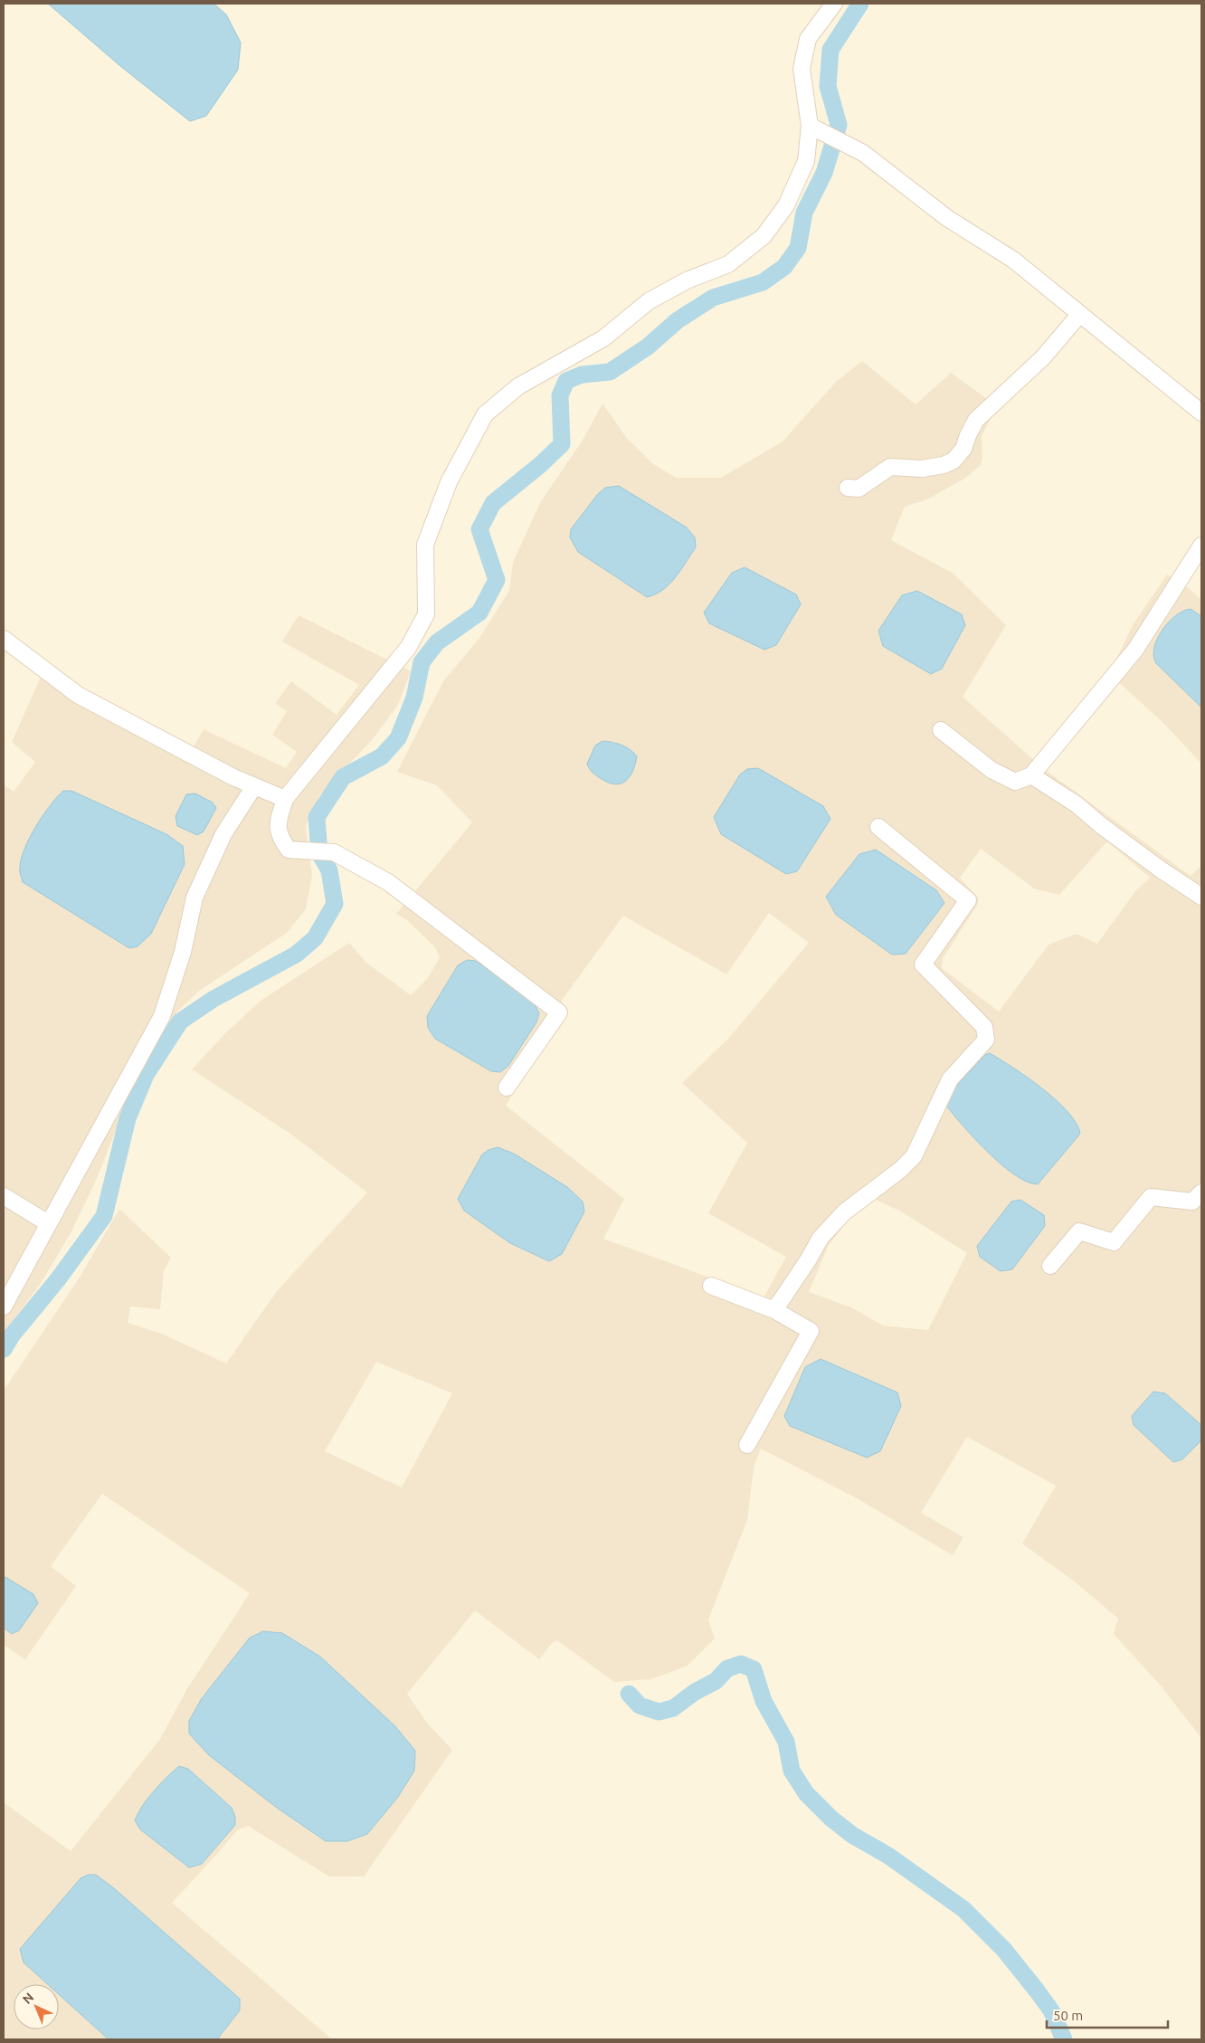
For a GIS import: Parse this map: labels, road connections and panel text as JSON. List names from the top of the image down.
{
  "scale_bar": "50 m",
  "north": "top left"
}
